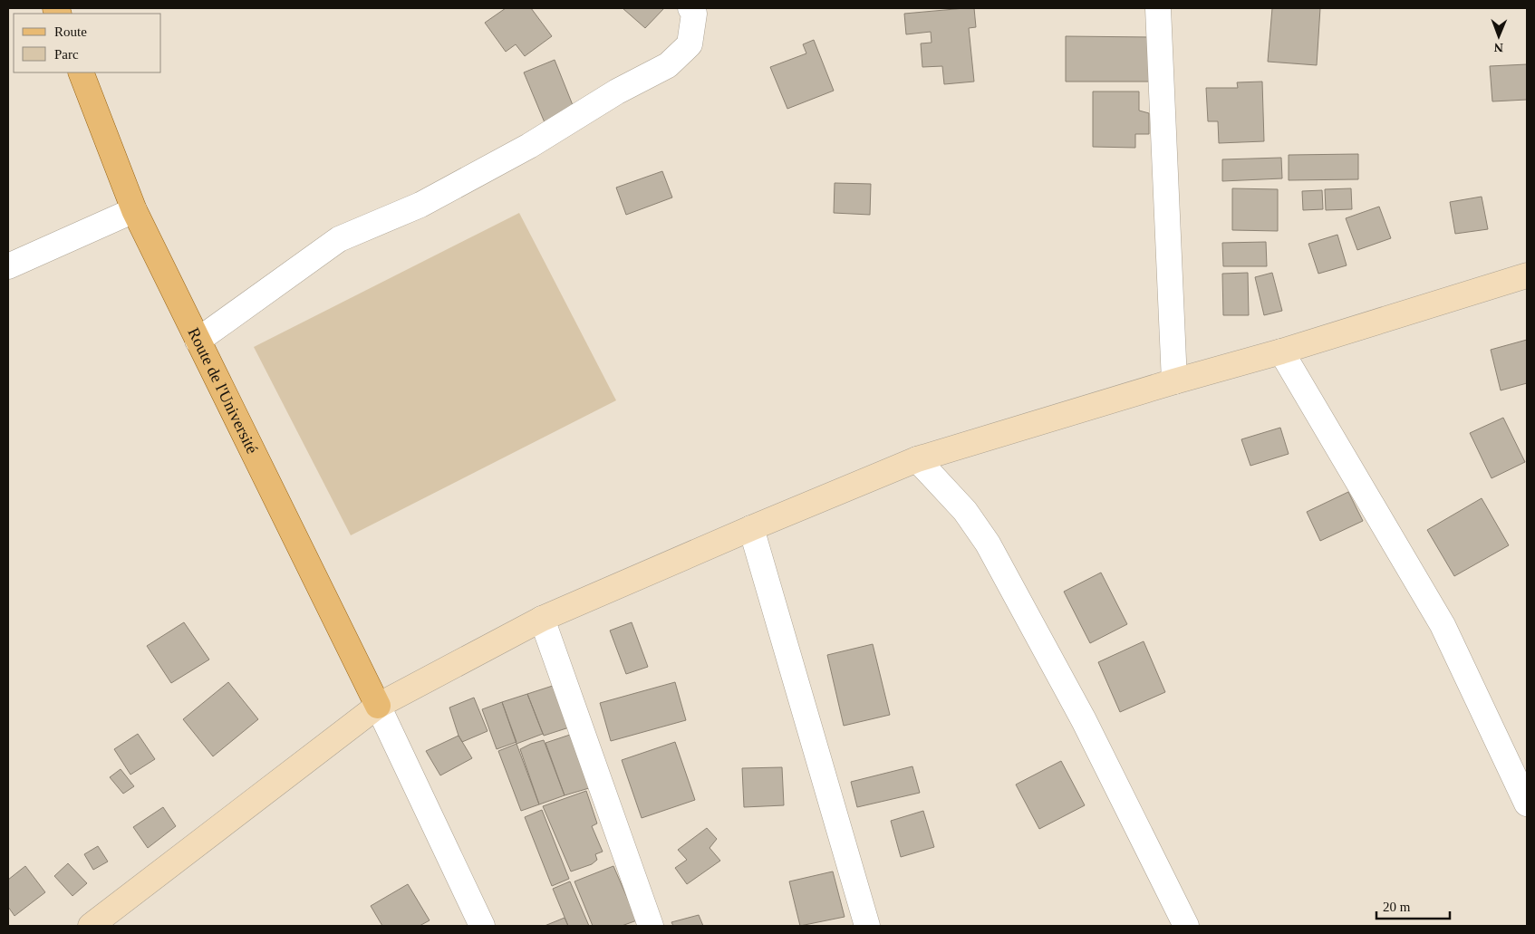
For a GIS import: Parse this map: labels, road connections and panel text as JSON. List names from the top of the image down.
{
  "streets": {
    "main road": ["Route de l'Université"]
  },
  "legend": ["Route", "Parc"],
  "scale_bar": "20 m",
  "north": "bottom"
}
